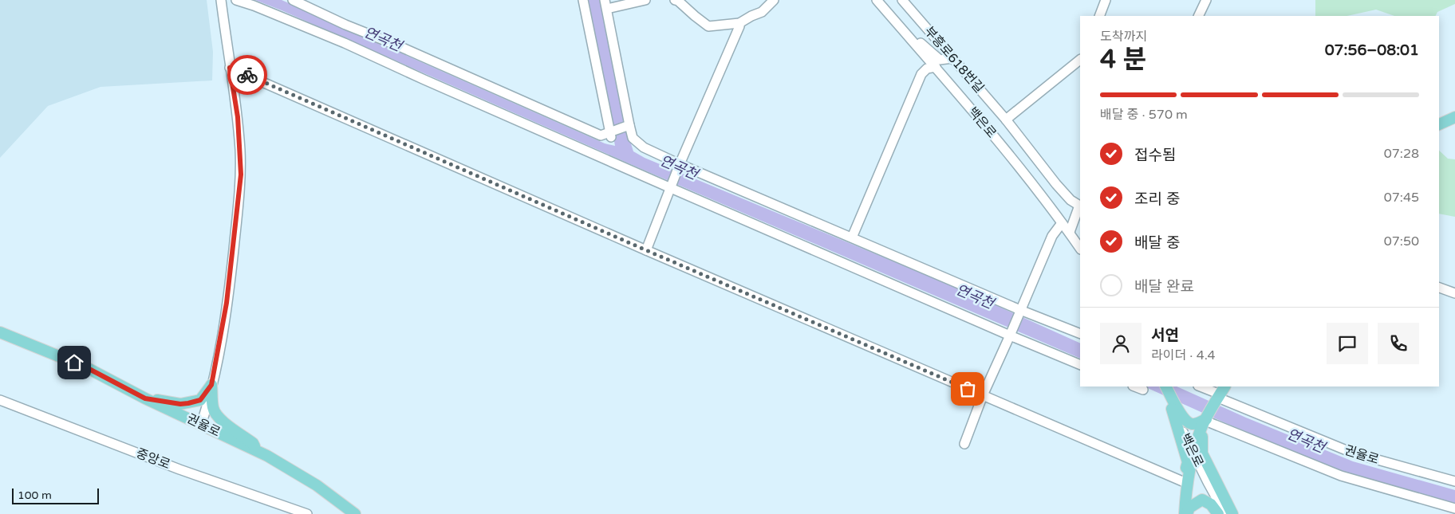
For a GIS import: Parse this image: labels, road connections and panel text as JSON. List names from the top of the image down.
{
  "streets": {
    "main road": ["권율로"],
    "street": ["부흥로618번길", "백은로", "중앙로"]
  },
  "water": ["연곡천"],
  "scale_bar": "100 m",
  "page": {
    "heading": ["4 분", "도착까지", "07:56–08:01"],
    "panel": ["서연", "라이더 · 4.4"],
    "bar": "배달 중 · 570 m",
    "list": [
      ["접수됨", "07:28"],
      ["조리 중", "07:45"],
      ["배달 중", "07:50"],
      "배달 완료"
    ],
    "scale": "100 m"
  }
}
